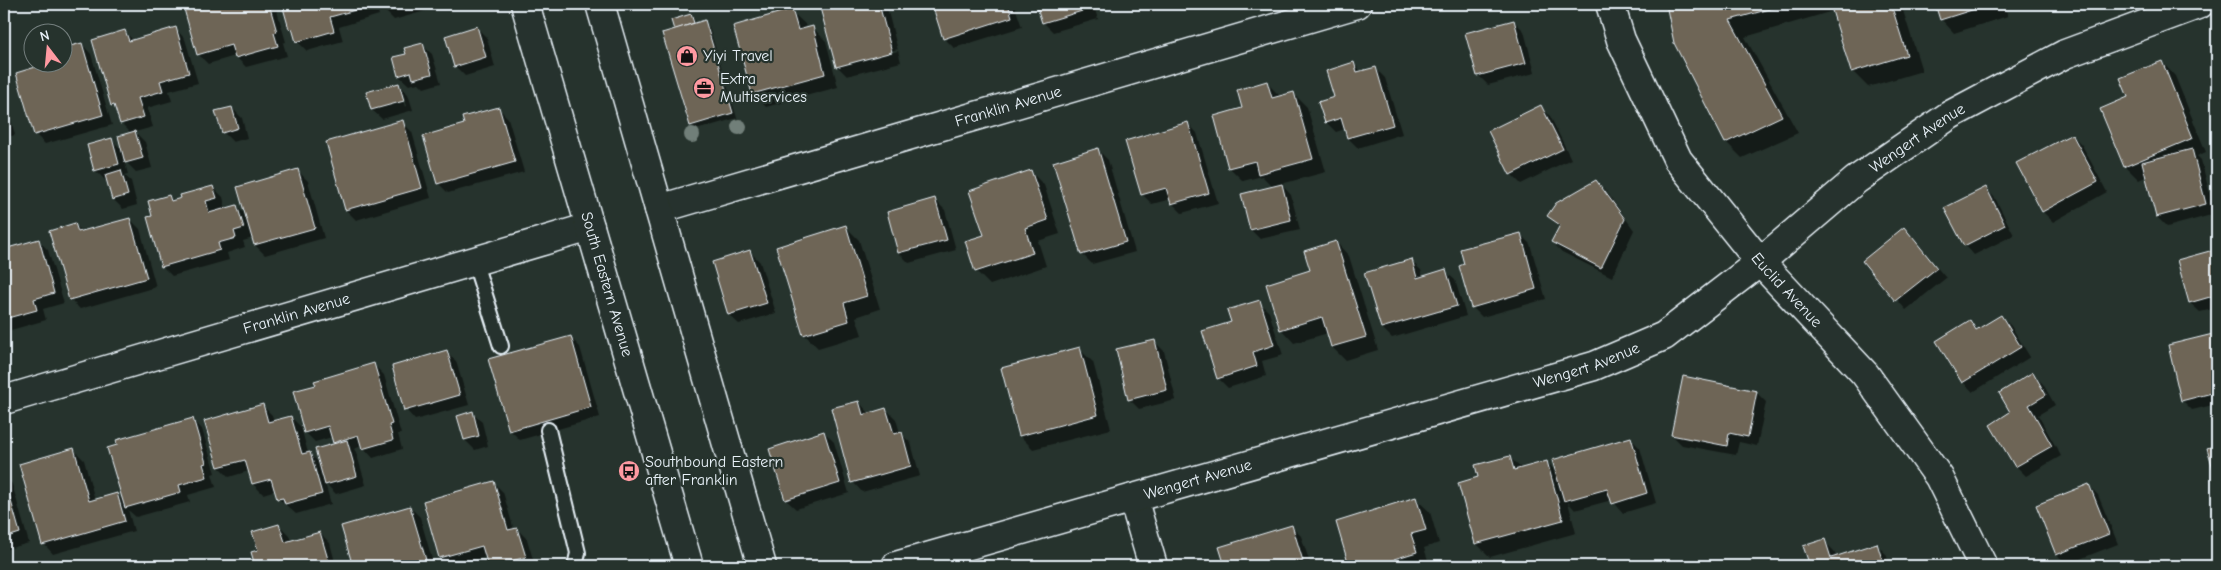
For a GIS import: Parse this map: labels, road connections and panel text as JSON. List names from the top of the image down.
{
  "streets": {
    "street": [
      "Franklin Avenue",
      "Wengert Avenue",
      "South Eastern Avenue",
      "Euclid Avenue"
    ]
  },
  "crossings": [
    ["Franklin Avenue", "South Eastern Avenue"],
    ["Wengert Avenue", "Euclid Avenue"]
  ],
  "places": {
    "shop": ["Yiyi Travel"],
    "office": ["Extra Multiservices"],
    "bus stop": ["Southbound Eastern after Franklin"]
  },
  "north": "top"
}
